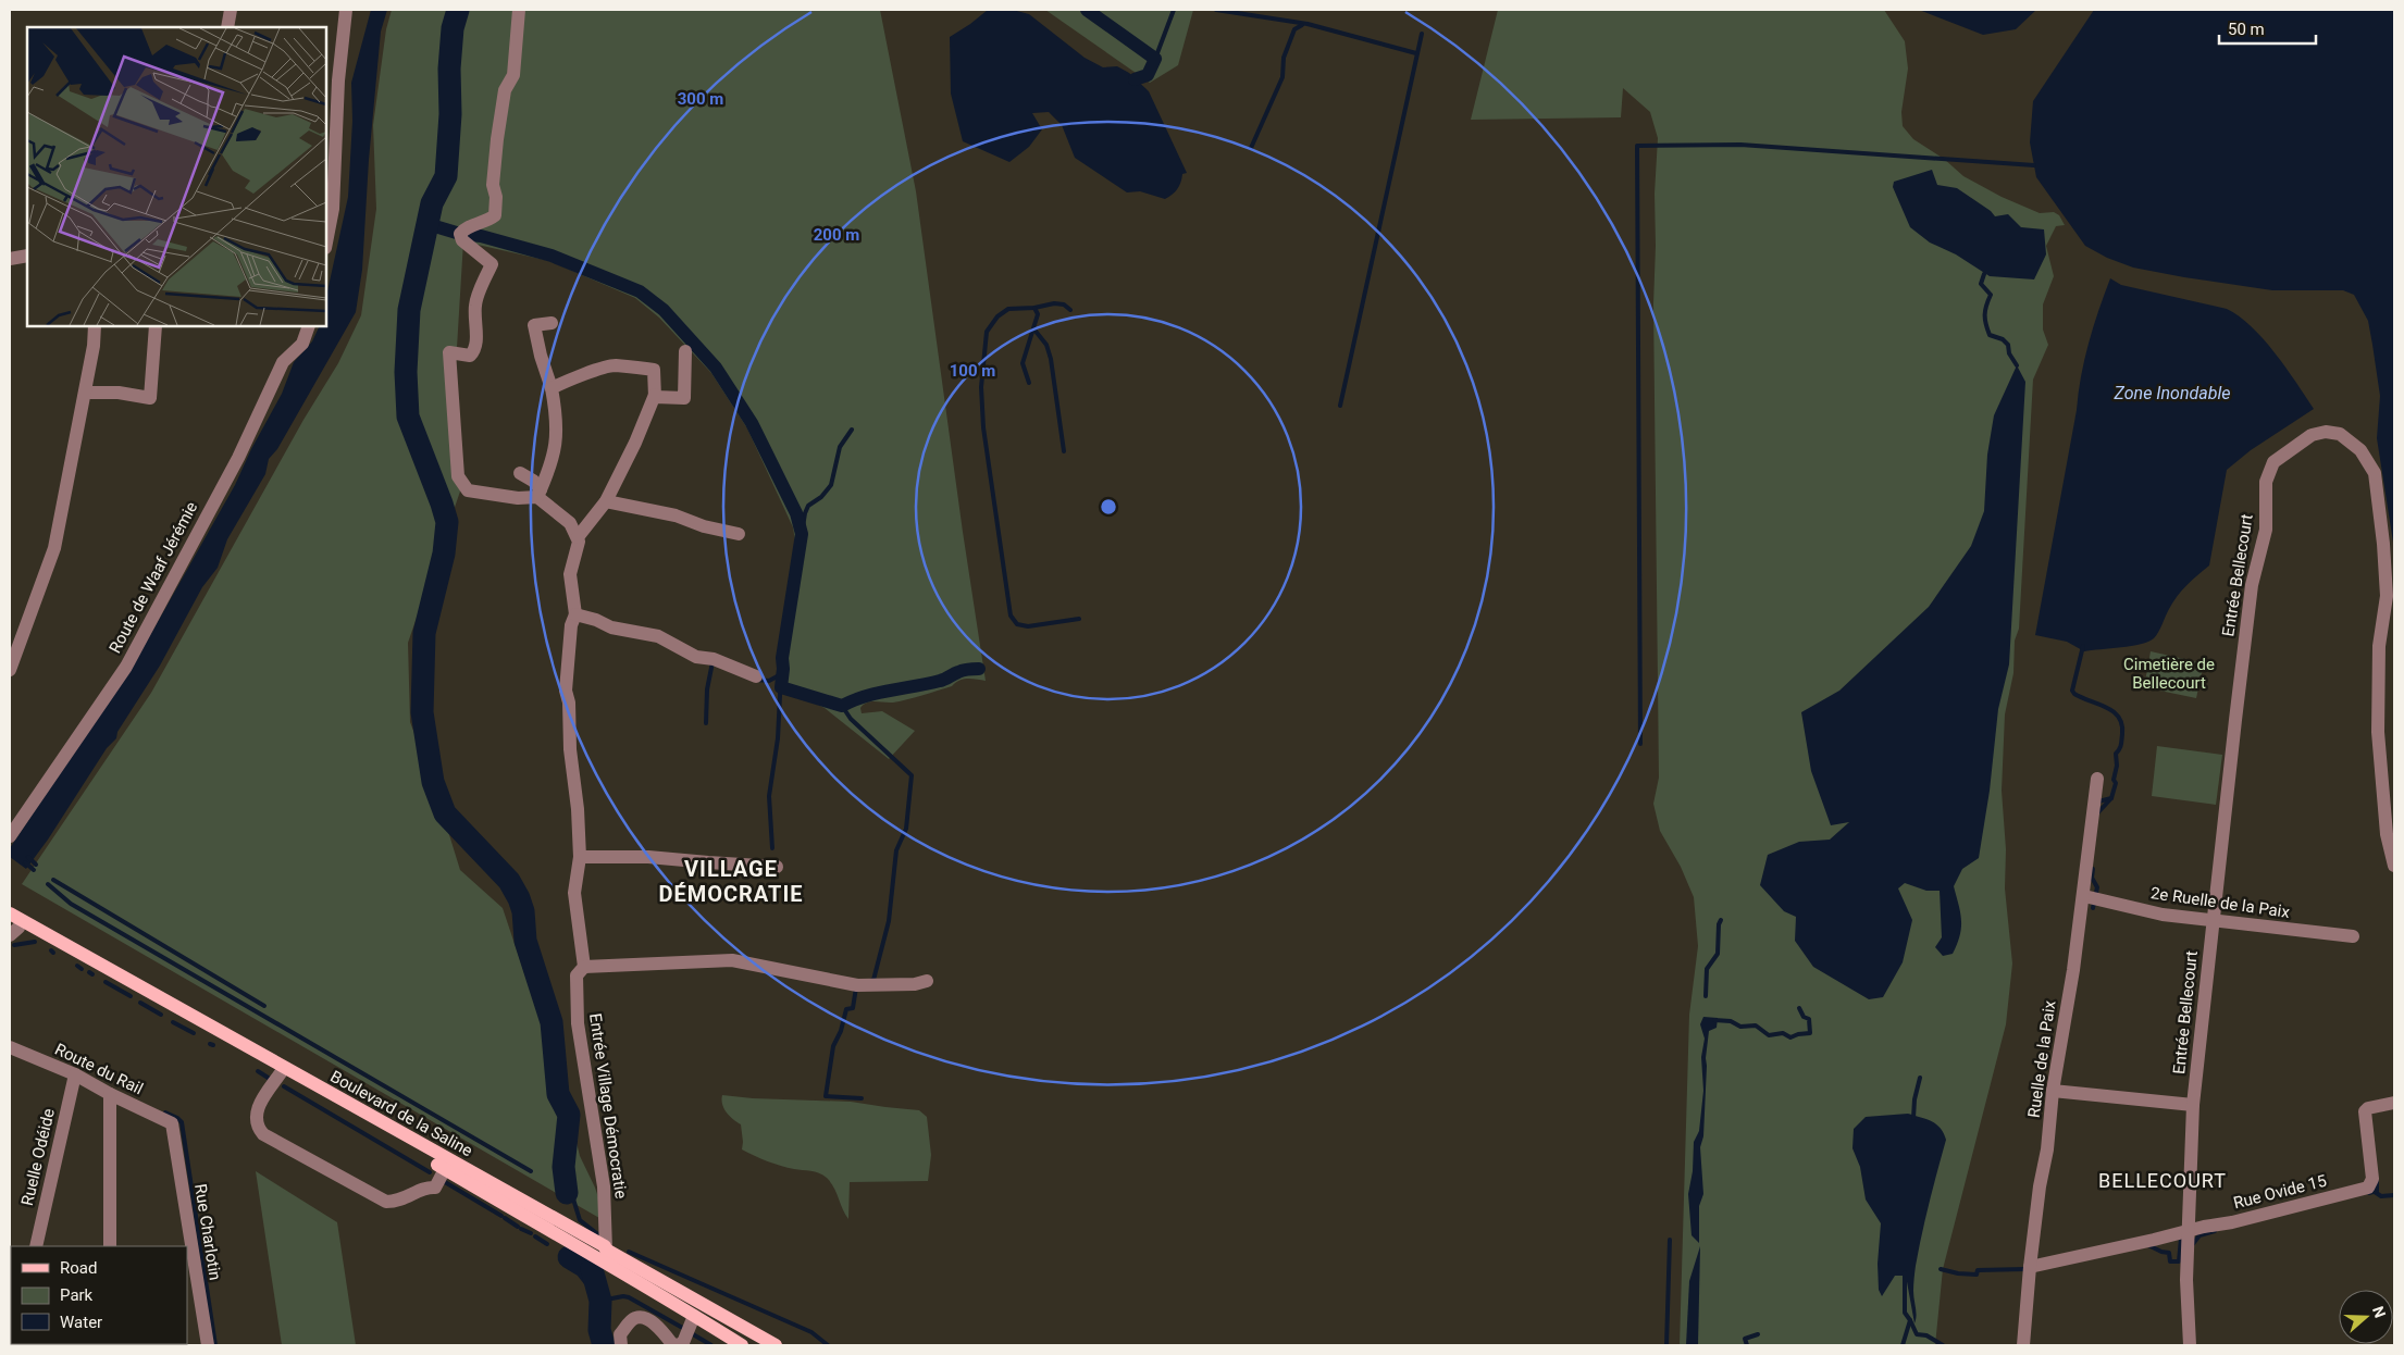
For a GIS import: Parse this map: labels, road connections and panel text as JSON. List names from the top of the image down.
{
  "streets": {
    "main road": ["Boulevard de la Saline"],
    "street": [
      "Entrée Bellecourt",
      "Route de Waaf Jérémie",
      "2e Ruelle de la Paix",
      "Ruelle de la Paix",
      "Route du Rail",
      "Entrée Village Démocratie",
      "Ruelle Odéide",
      "Rue Ovide 15",
      "Rue Charlotin"
    ]
  },
  "crossings": [
    ["Entrée Bellecourt", "2e Ruelle de la Paix"],
    ["Entrée Bellecourt", "Rue Ovide 15"],
    ["2e Ruelle de la Paix", "Ruelle de la Paix"],
    ["Ruelle de la Paix", "Rue Ovide 15"],
    ["Route du Rail", "Ruelle Odéide"],
    ["Route du Rail", "Rue Charlotin"],
    ["Entrée Village Démocratie", "Boulevard de la Saline"]
  ],
  "districts": ["VILLAGE DÉMOCRATIE", "BELLECOURT"],
  "water": ["Zone Inondable"],
  "parks": ["Cimetière de Bellecourt"],
  "legend": ["Road", "Park", "Water"],
  "scale_bar": "50 m",
  "north": "right",
  "rings": ["300 m", "200 m", "100 m"]
}
